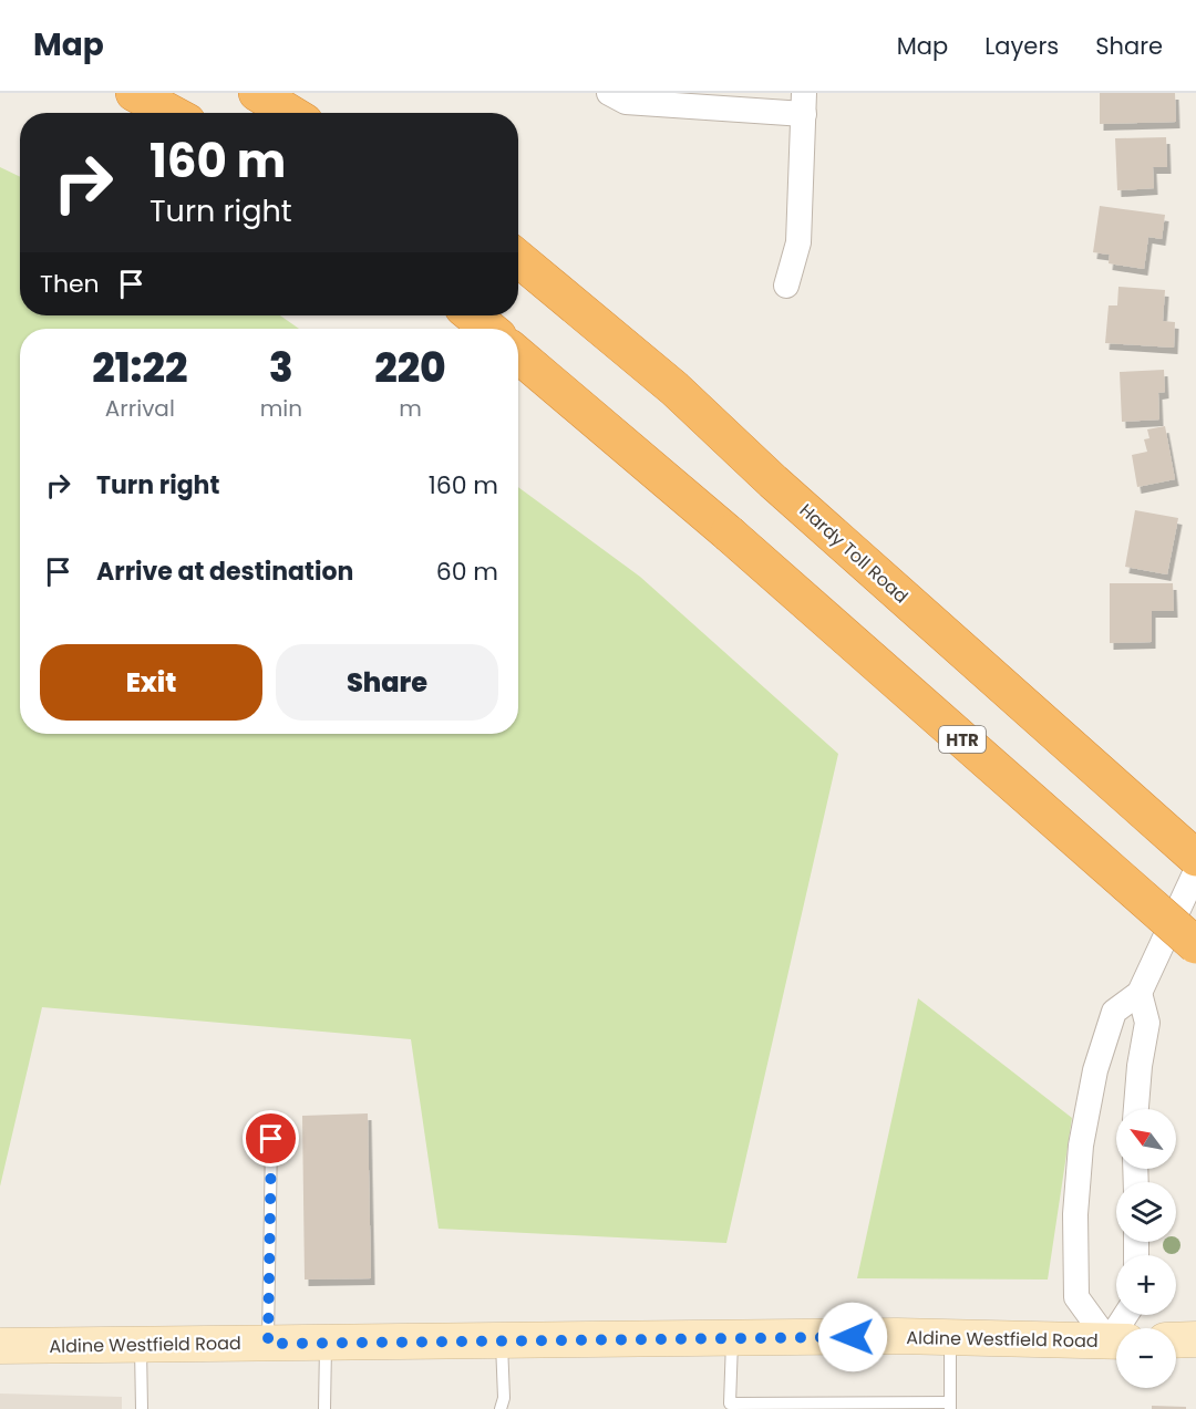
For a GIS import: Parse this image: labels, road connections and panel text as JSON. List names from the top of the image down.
{
  "streets": {
    "highway": ["Hardy Toll Road", "HTR"],
    "main road": ["Aldine Westfield Road"]
  },
  "north": "top left",
  "page": {
    "header": "Map",
    "nav": ["Map", "Layers", "Share"],
    "turn": ["160 m", "Turn right"],
    "then": "Then",
    "eta": [
      "21:22",
      "Arrival",
      "3",
      "min",
      "220",
      "m"
    ],
    "list": [
      {
        "name": "Turn right",
        "value": "160 m"
      },
      {
        "name": "Arrive at destination",
        "value": "60 m"
      }
    ],
    "buttons": ["Exit", "Share"],
    "map_buttons": ["+", "−"]
  }
}
